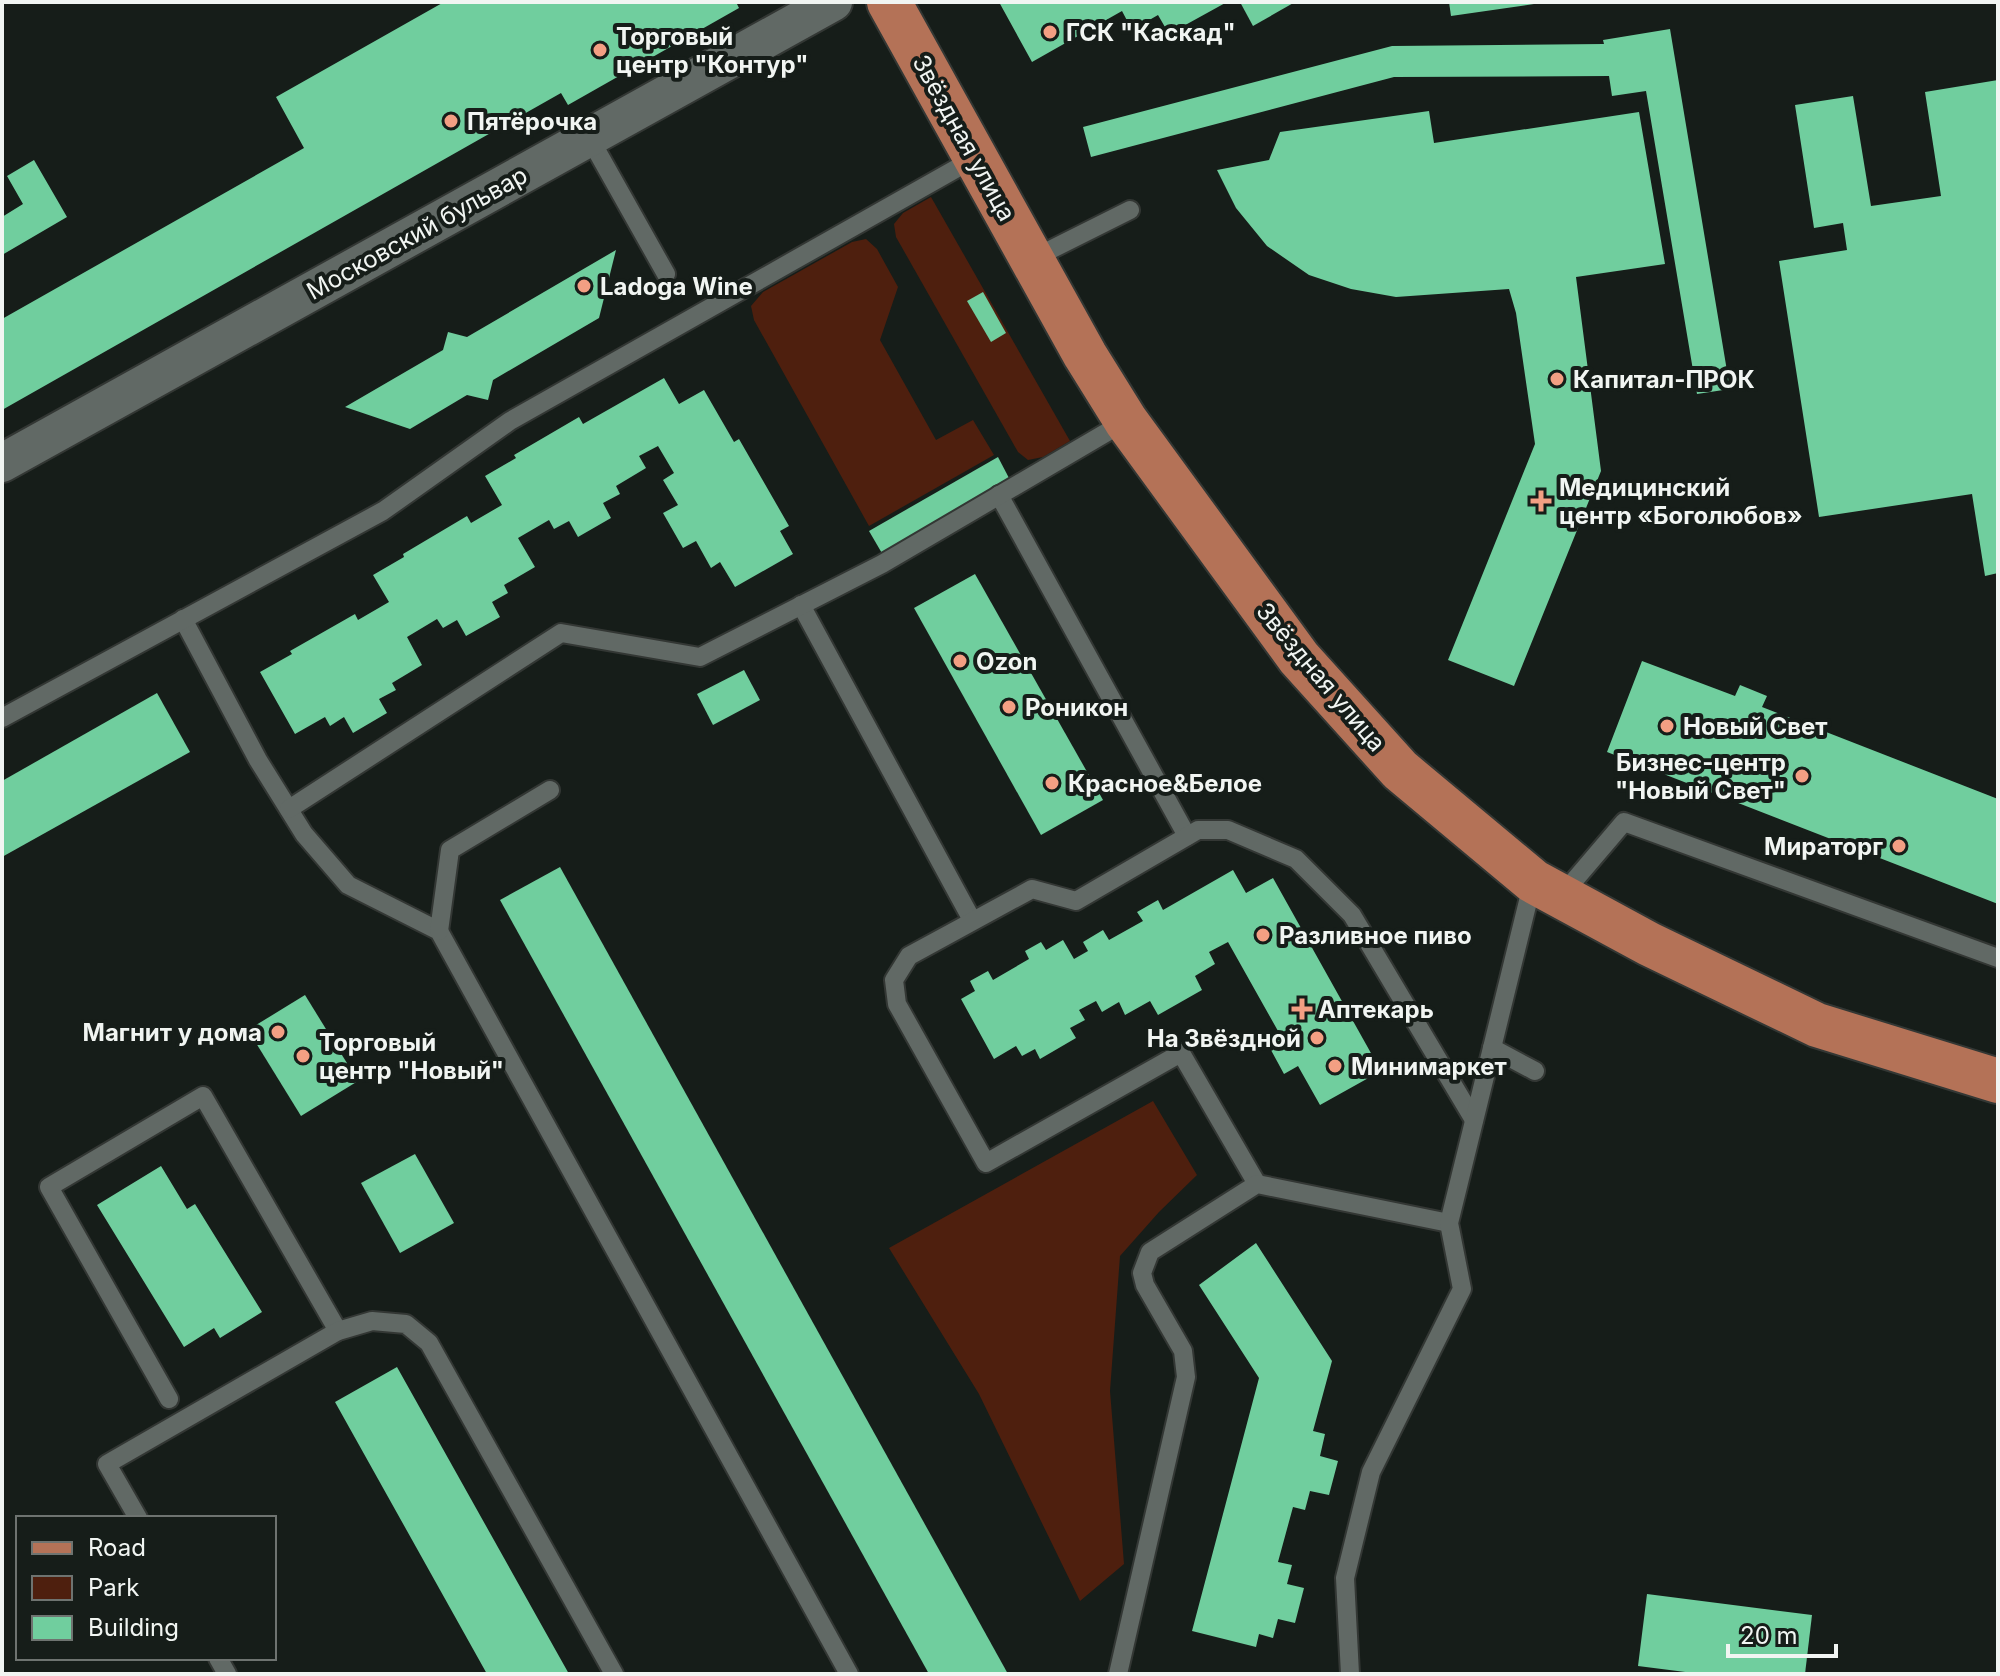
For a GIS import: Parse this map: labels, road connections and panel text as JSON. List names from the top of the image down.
{
  "streets": {
    "main road": ["Звёздная улица"],
    "street": ["Московский бульвар"]
  },
  "places": {
    "other": [
      "ГСК \"Каскад\"",
      "Торговый центр \"Контур\"",
      "Пятёрочка",
      "Ladoga Wine",
      "Капитал-ПРОК",
      "Ozon",
      "Роникон",
      "Новый Свет",
      "Бизнес-центр \"Новый Свет\"",
      "Красное&Белое",
      "Мираторг",
      "Разливное пиво",
      "Магнит у дома",
      "На Звёздной",
      "Торговый центр \"Новый\"",
      "Минимаркет"
    ],
    "health": ["Медицинский центр «Боголюбов»", "Аптекарь"]
  },
  "legend": ["Road", "Park", "Building"],
  "scale_bar": "20 m"
}
